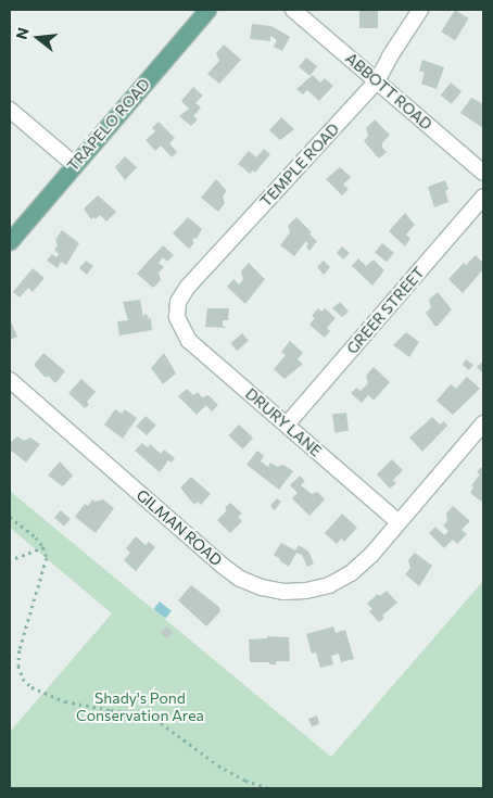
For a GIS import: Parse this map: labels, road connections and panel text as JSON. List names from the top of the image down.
{
  "streets": {
    "main road": ["TRAPELO ROAD"],
    "street": [
      "ABBOTT ROAD",
      "TEMPLE ROAD",
      "GREER STREET",
      "DRURY LANE",
      "GILMAN ROAD"
    ]
  },
  "crossings": [
    ["ABBOTT ROAD", "TEMPLE ROAD"],
    ["TEMPLE ROAD", "DRURY LANE"],
    ["GREER STREET", "DRURY LANE"],
    ["DRURY LANE", "GILMAN ROAD"]
  ],
  "parks": ["Shady's Pond Conservation Area"],
  "north": "left"
}
